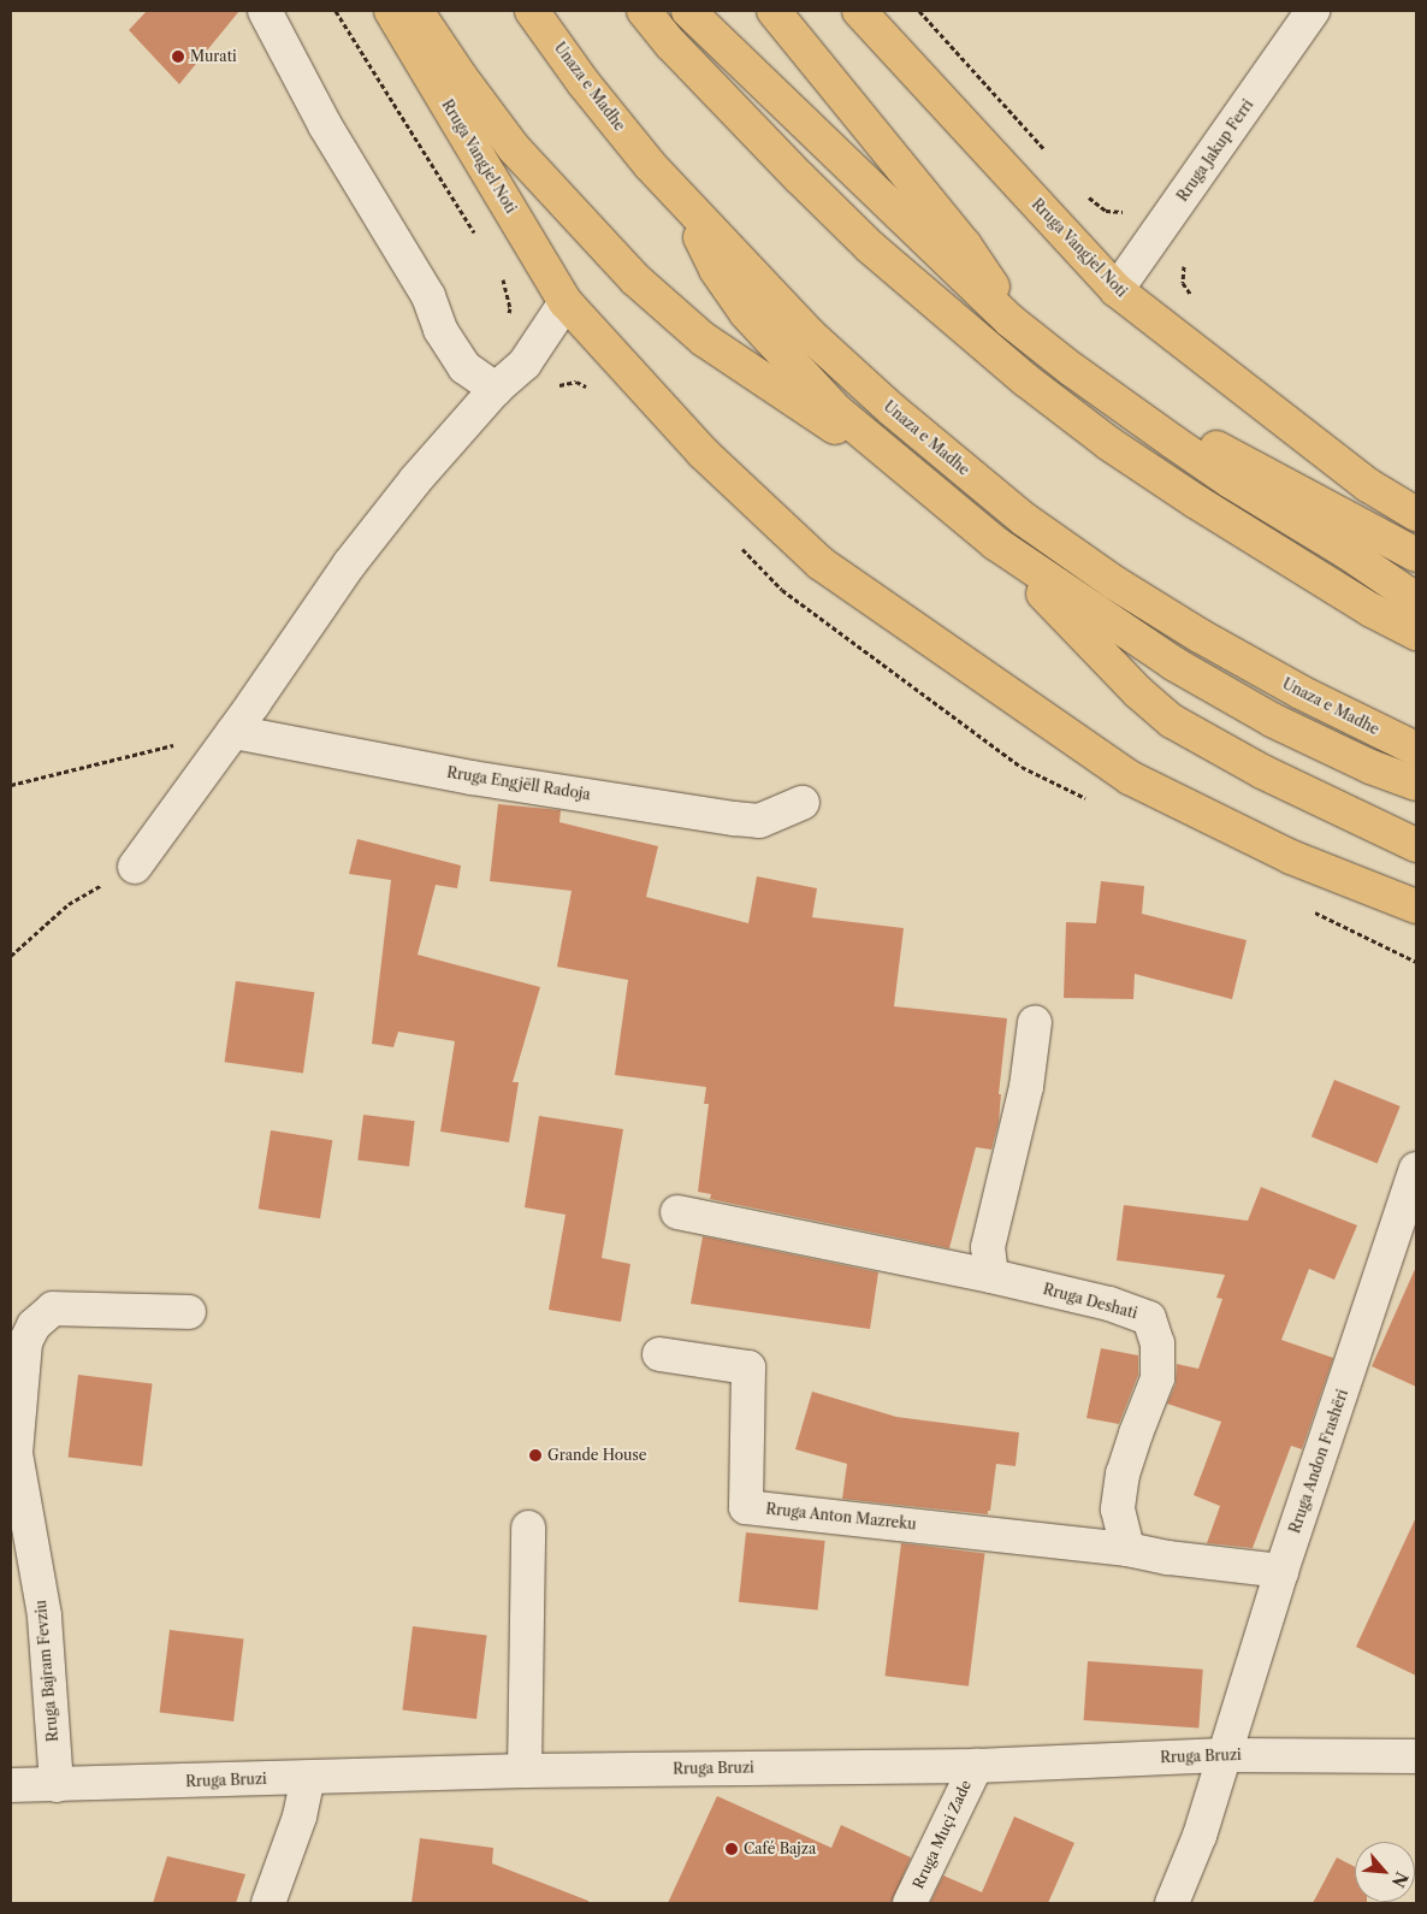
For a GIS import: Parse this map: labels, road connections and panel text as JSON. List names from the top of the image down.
{
  "streets": {
    "main road": ["Unaza e Madhe", "Rruga Vangjel Noti"],
    "street": [
      "Rruga Jakup Ferri",
      "Rruga Engjëll Radoja",
      "Rruga Deshati",
      "Rruga Andon Frashëri",
      "Rruga Anton Mazreku",
      "Rruga Bajram Fevziu",
      "Rruga Bruzi",
      "Rruga Muçi Zade"
    ]
  },
  "crossings": [
    ["Rruga Jakup Ferri", "Rruga Vangjel Noti"],
    ["Rruga Deshati", "Rruga Anton Mazreku"],
    ["Rruga Andon Frashëri", "Rruga Bruzi"],
    ["Rruga Bajram Fevziu", "Rruga Bruzi"],
    ["Rruga Bruzi", "Rruga Muçi Zade"]
  ],
  "places": ["Murati", "Grande House", "Café Bajza"],
  "north": "bottom right"
}
